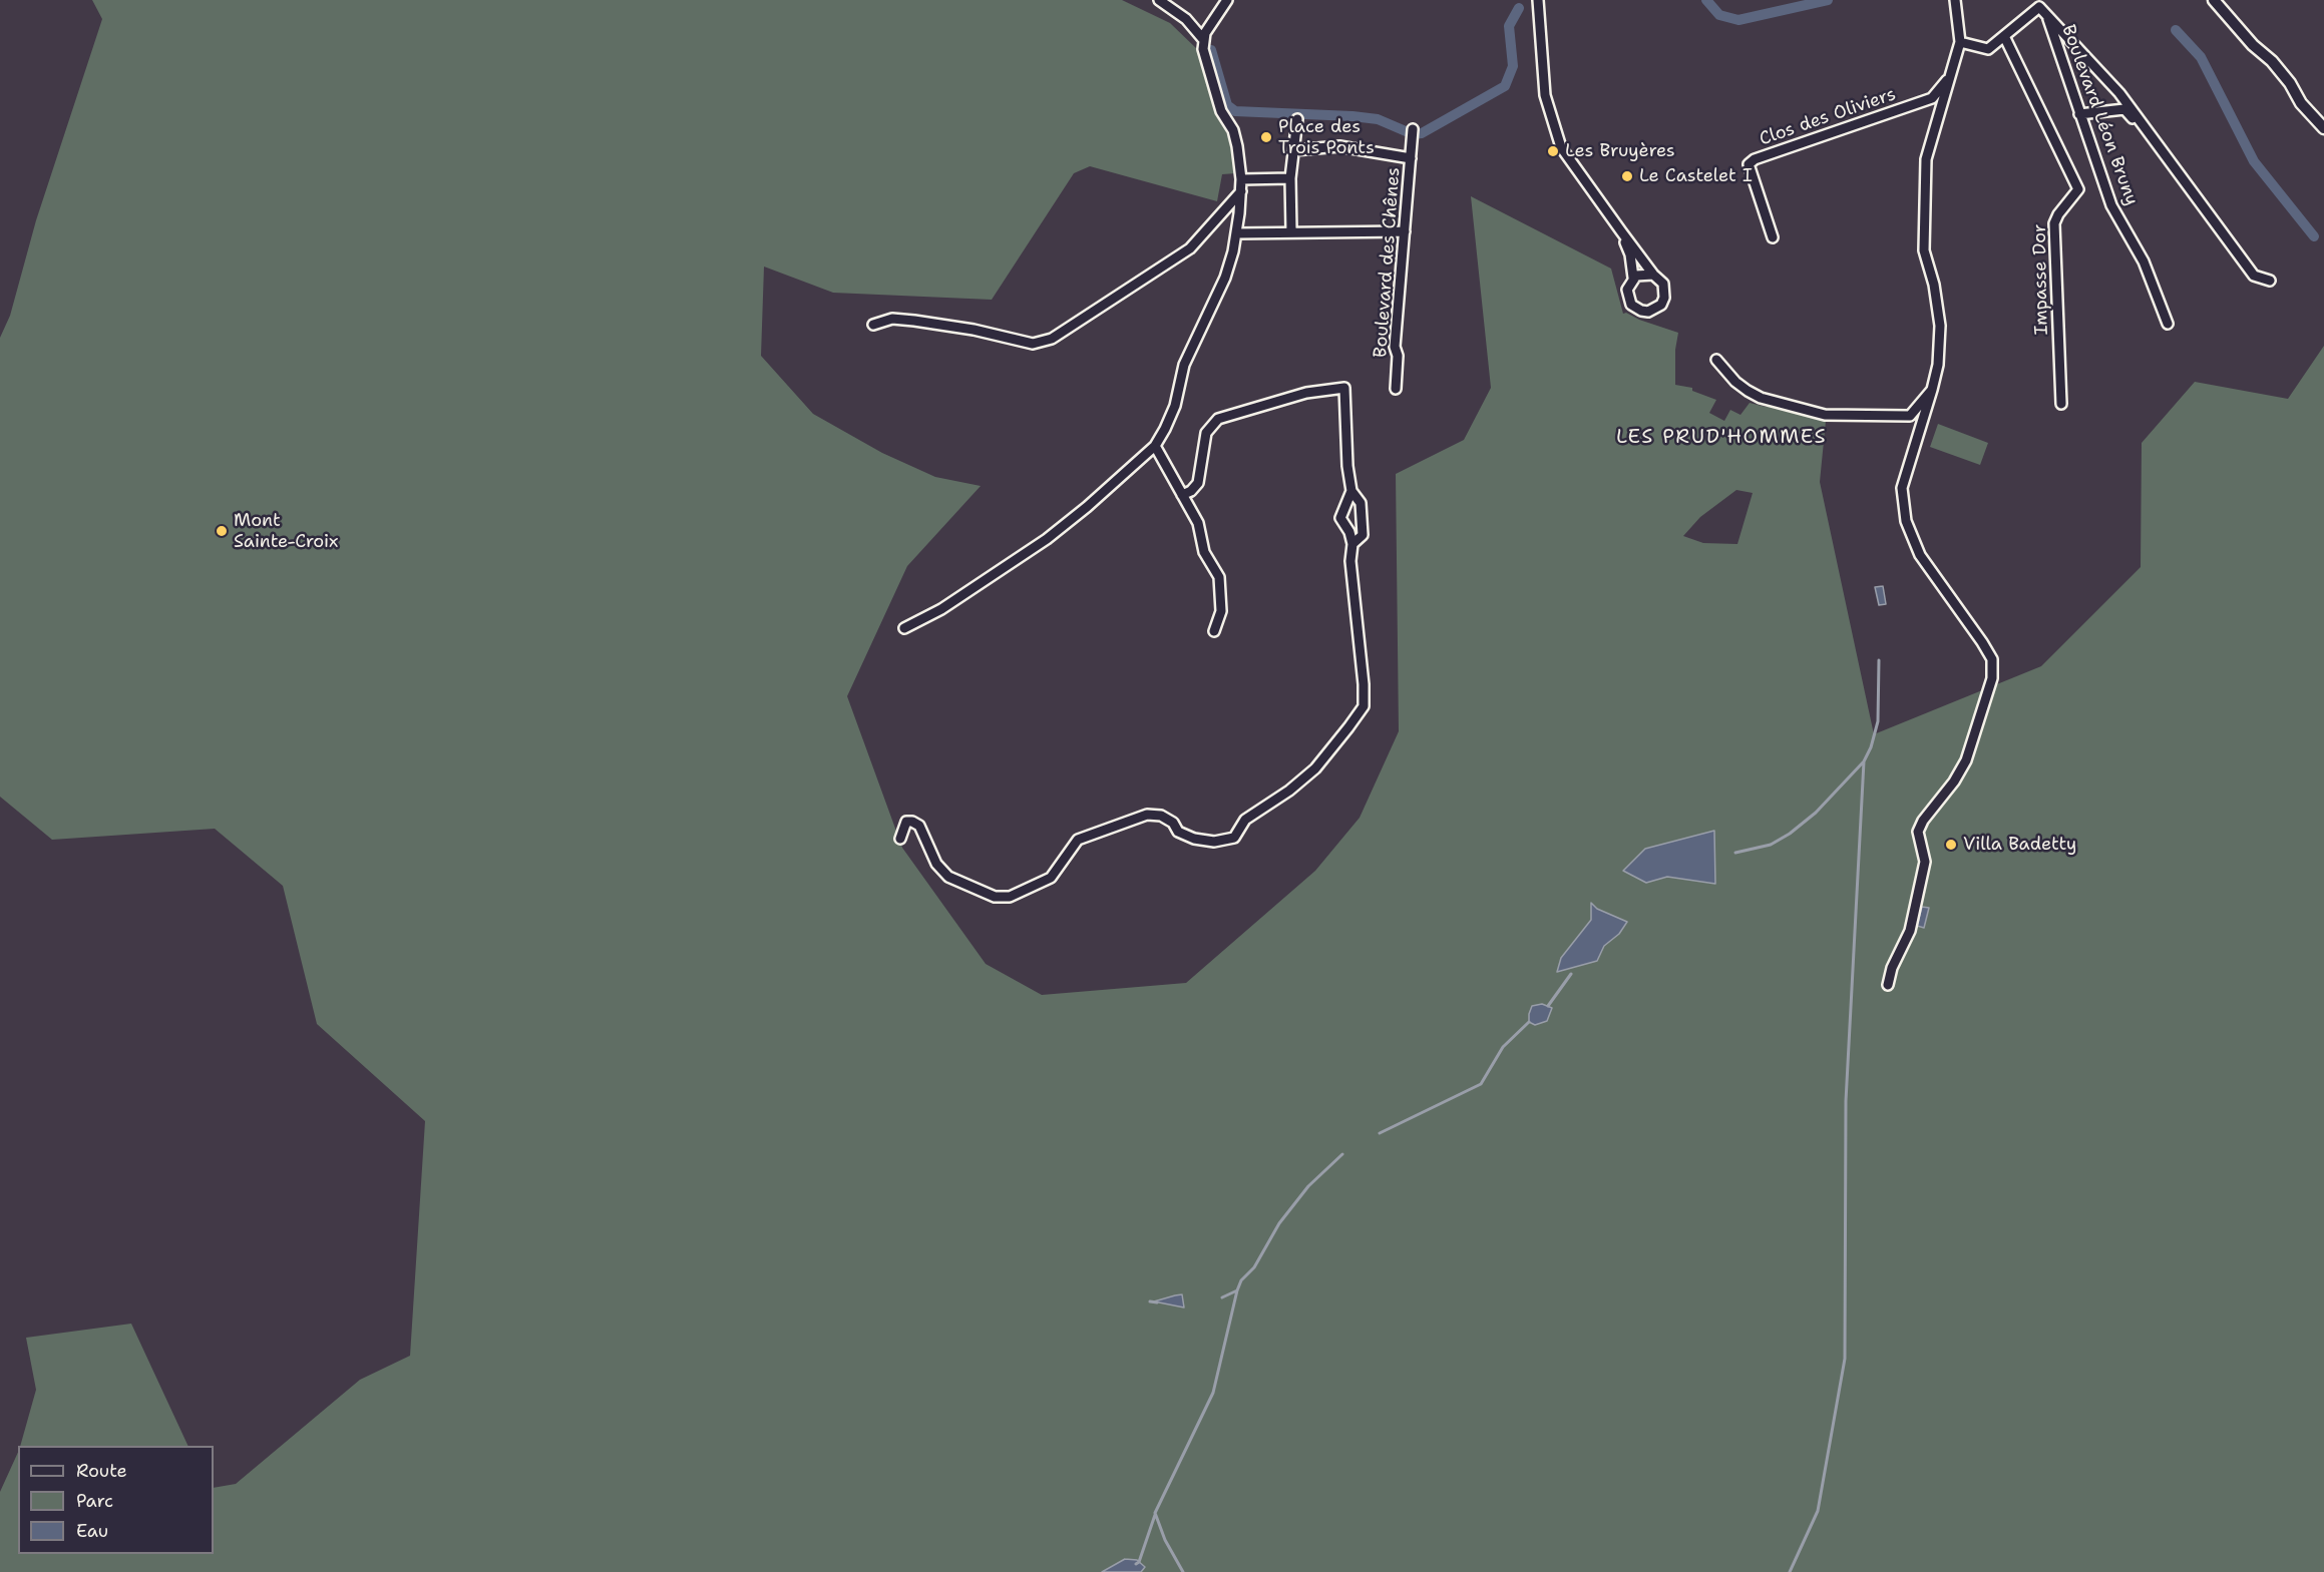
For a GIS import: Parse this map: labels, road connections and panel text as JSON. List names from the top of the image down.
{
  "streets": {
    "street": [
      "Boulevard Léon Bruny",
      "Clos des Oliviers",
      "Boulevard des Chênes",
      "Impasse Dor"
    ]
  },
  "districts": ["LES PRUD'HOMMES"],
  "places": [
    "Place des Trois Ponts",
    "Les Bruyères",
    "Le Castelet I",
    "Mont Sainte-Croix",
    "Villa Badetty"
  ],
  "legend": ["Route", "Parc", "Eau"]
}
